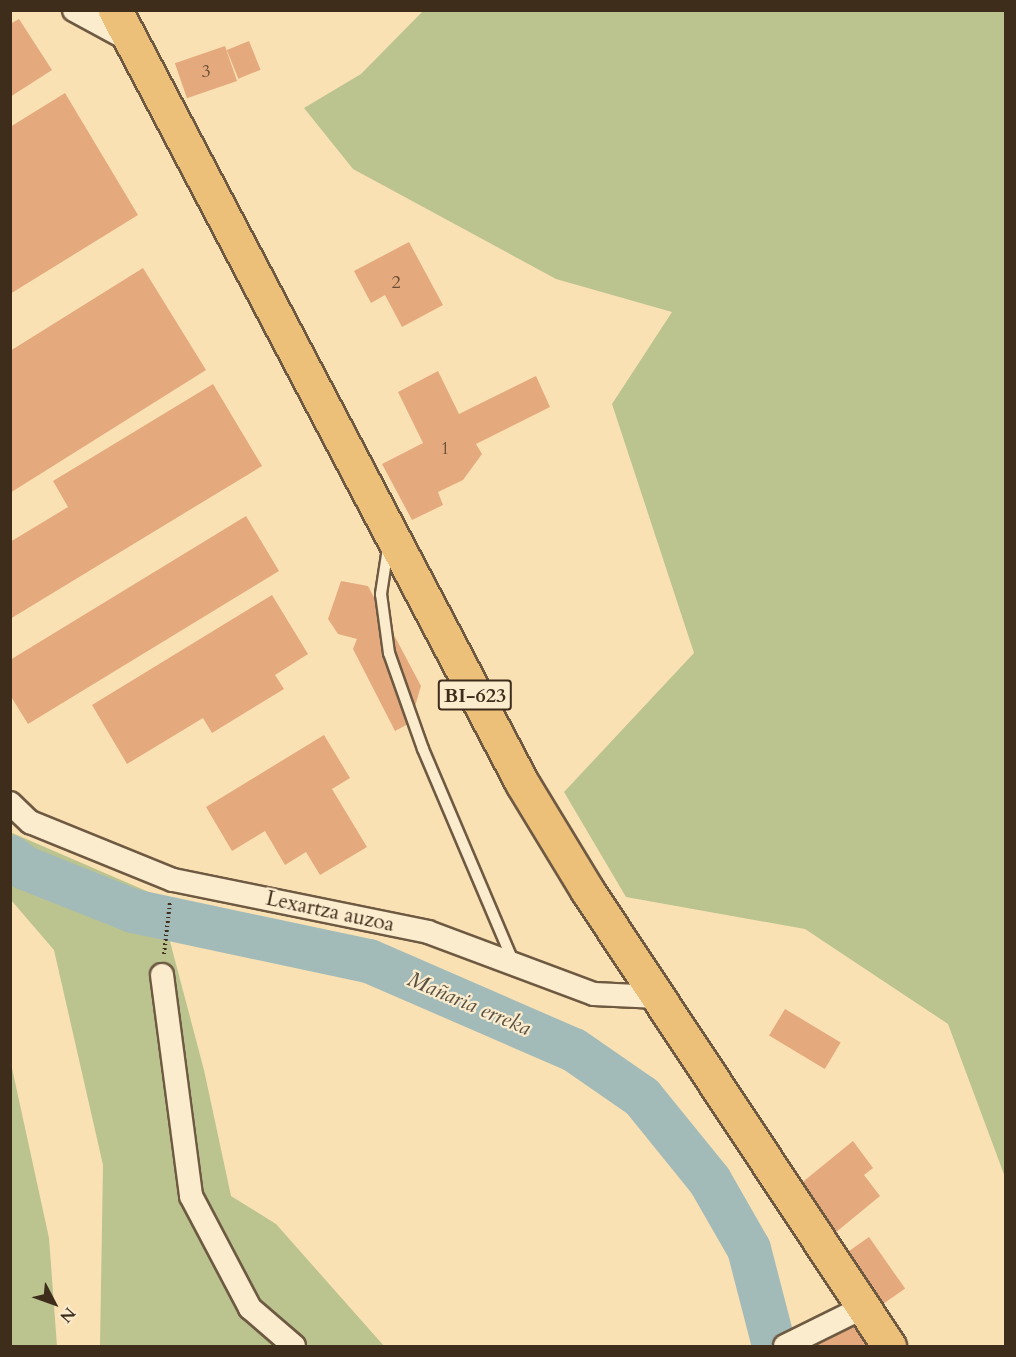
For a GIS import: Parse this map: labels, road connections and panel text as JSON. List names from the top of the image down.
{
  "streets": {
    "main road": ["BI-623"],
    "street": ["Lexartza auzoa"]
  },
  "crossings": [
    ["BI-623", "Lexartza auzoa"]
  ],
  "water": ["Mañaria erreka"],
  "house_numbers": ["3", "2", "1"],
  "north": "bottom right"
}
